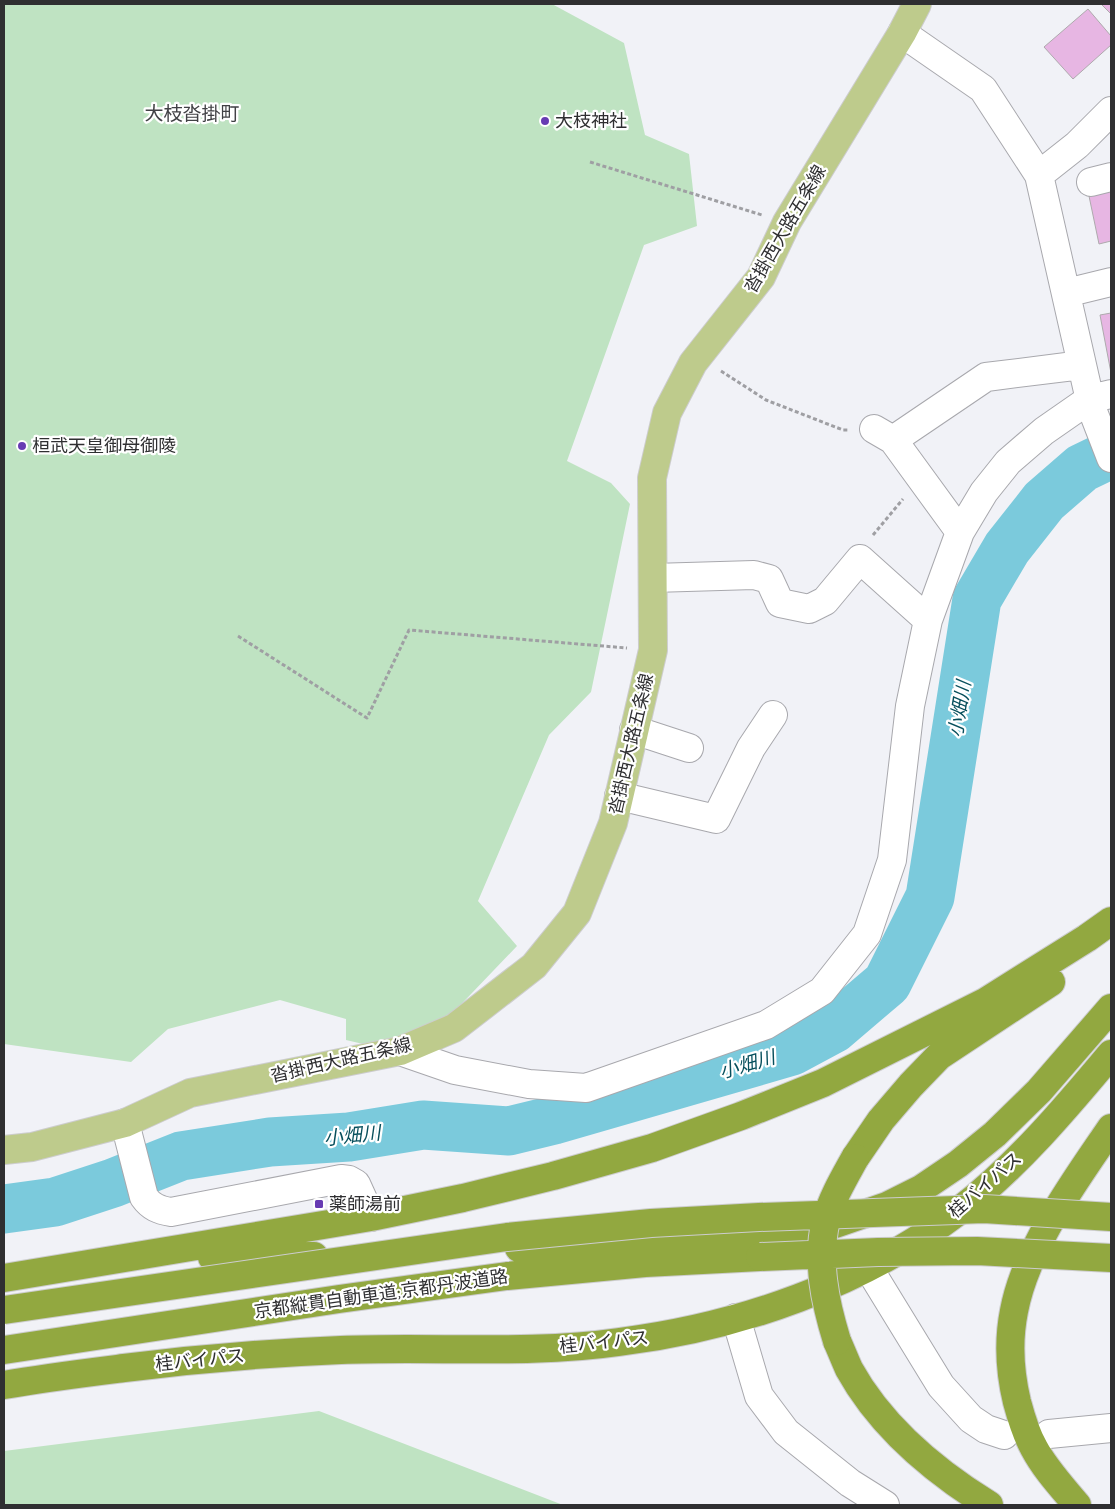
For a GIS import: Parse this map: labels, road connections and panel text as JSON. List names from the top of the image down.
{
  "streets": {
    "highway": ["桂バイパス", "京都縦貫自動車道;京都丹波道路"],
    "main road": ["沓掛西大路五条線"]
  },
  "districts": ["大枝沓掛町"],
  "water": ["小畑川"],
  "places": {
    "other": ["大枝神社", "桓武天皇御母御陵"],
    "transit": ["薬師湯前"]
  }
}
